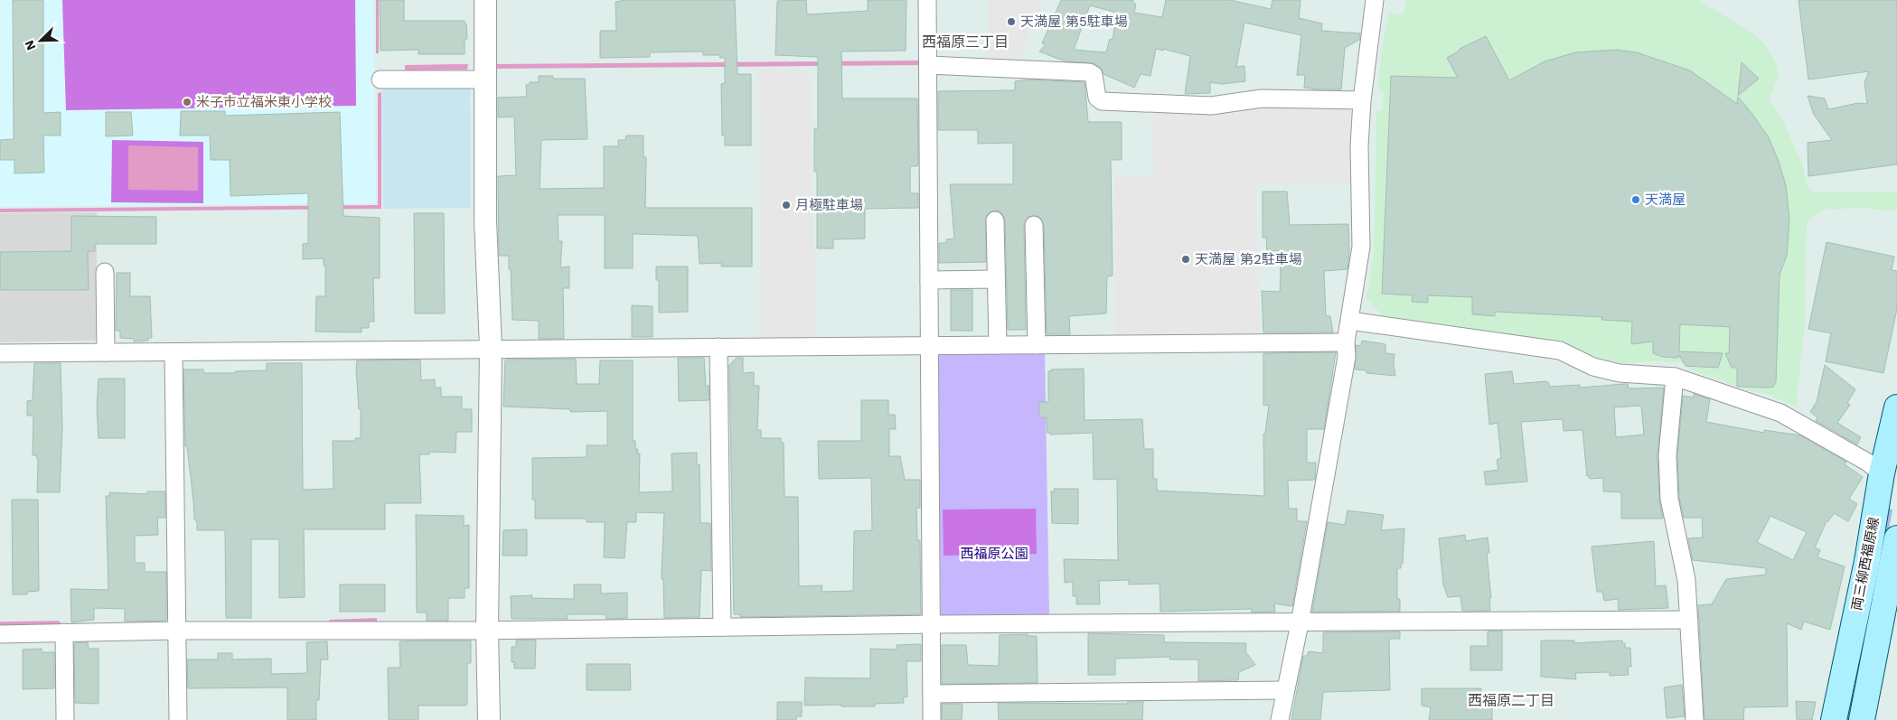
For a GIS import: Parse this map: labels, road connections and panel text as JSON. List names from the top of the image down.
{
  "streets": {
    "main road": ["両三柳西福原線"]
  },
  "districts": ["西福原三丁目", "西福原二丁目"],
  "parks": ["西福原公園"],
  "places": [
    "天満屋 第5駐車場",
    "米子市立福米東小学校",
    "天満屋",
    "月極駐車場",
    "天満屋 第2駐車場"
  ],
  "north": "bottom left"
}
